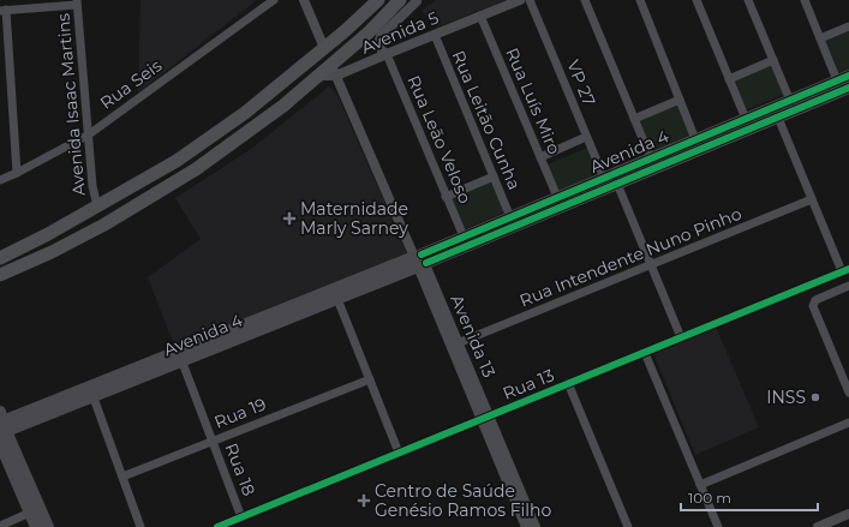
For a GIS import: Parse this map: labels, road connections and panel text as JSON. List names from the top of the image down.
{
  "streets": {
    "main road": ["Avenida 4"],
    "street": [
      "Avenida 5",
      "VP 27",
      "Rua Seis",
      "Rua Luís Miro",
      "Avenida Isaac Martins",
      "Rua Leitão Cunha",
      "Rua Leão Veloso",
      "Rua Intendente Nuno Pinho",
      "Avenida 13",
      "Rua 13",
      "Rua 19",
      "Rua 18"
    ]
  },
  "crossings": [
    ["Avenida 5", "Rua Luís Miro"],
    ["Avenida 5", "Rua Leitão Cunha"],
    ["Avenida 5", "Rua Leão Veloso"],
    ["Avenida 5", "Avenida 13"],
    ["VP 27", "Avenida 4"],
    ["Rua Seis", "Avenida Isaac Martins"],
    ["Rua Luís Miro", "Avenida 4"],
    ["Rua Leitão Cunha", "Avenida 4"],
    ["Rua Leão Veloso", "Avenida 4"],
    ["Avenida 4", "Avenida 13"],
    ["Avenida 4", "Rua 18"],
    ["Rua Intendente Nuno Pinho", "Avenida 13"],
    ["Avenida 13", "Rua 13"],
    ["Rua 13", "Rua 18"],
    ["Rua 19", "Rua 18"]
  ],
  "places": {
    "health": ["Maternidade Marly Sarney", "Centro de Saúde Genésio Ramos Filho"],
    "other": ["INSS"]
  },
  "scale_bar": "100 m"
}
